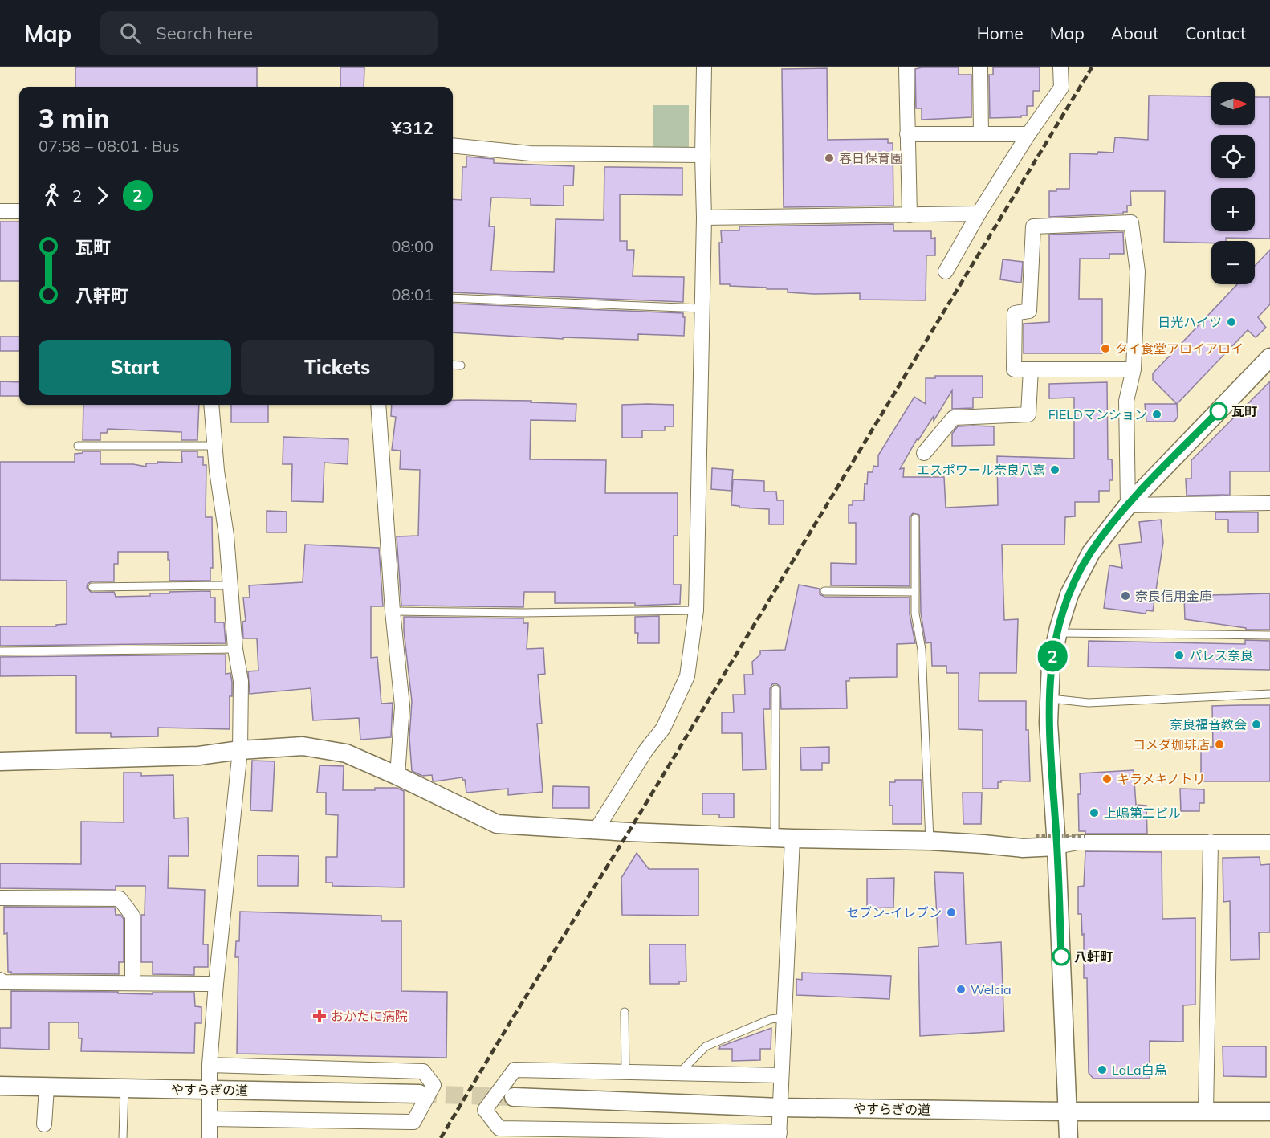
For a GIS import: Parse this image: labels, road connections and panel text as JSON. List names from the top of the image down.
{
  "streets": {
    "street": ["やすらぎの道"]
  },
  "places": {
    "other": [
      "春日保育園",
      "日光ハイツ",
      "タイ食堂アロイアロイ",
      "瓦町",
      "FIELDマンション",
      "エスポワール奈良八嘉",
      "奈良信用金庫",
      "パレス奈良",
      "奈良福音教会",
      "コメダ珈琲店",
      "キラメキノトリ",
      "上嶋第二ビル",
      "セブン-イレブン",
      "八軒町",
      "Welcia",
      "LaLa白鳥"
    ],
    "health": ["おかたに病院"]
  },
  "lines": ["bus line 2"],
  "north": "right",
  "page": {
    "header": "Map",
    "search": "Search here",
    "nav": [
      "Home",
      "Map",
      "About",
      "Contact"
    ],
    "on_map": "2",
    "map_buttons": ["+", "−"],
    "heading": ["3 min", "07:58 – 08:01 · Bus", "¥312"],
    "legs": ["2", "2"],
    "list": [
      {
        "name": "瓦町",
        "value": "08:00"
      },
      {
        "name": "八軒町",
        "value": "08:01"
      }
    ],
    "buttons": ["Start", "Tickets"]
  }
}
